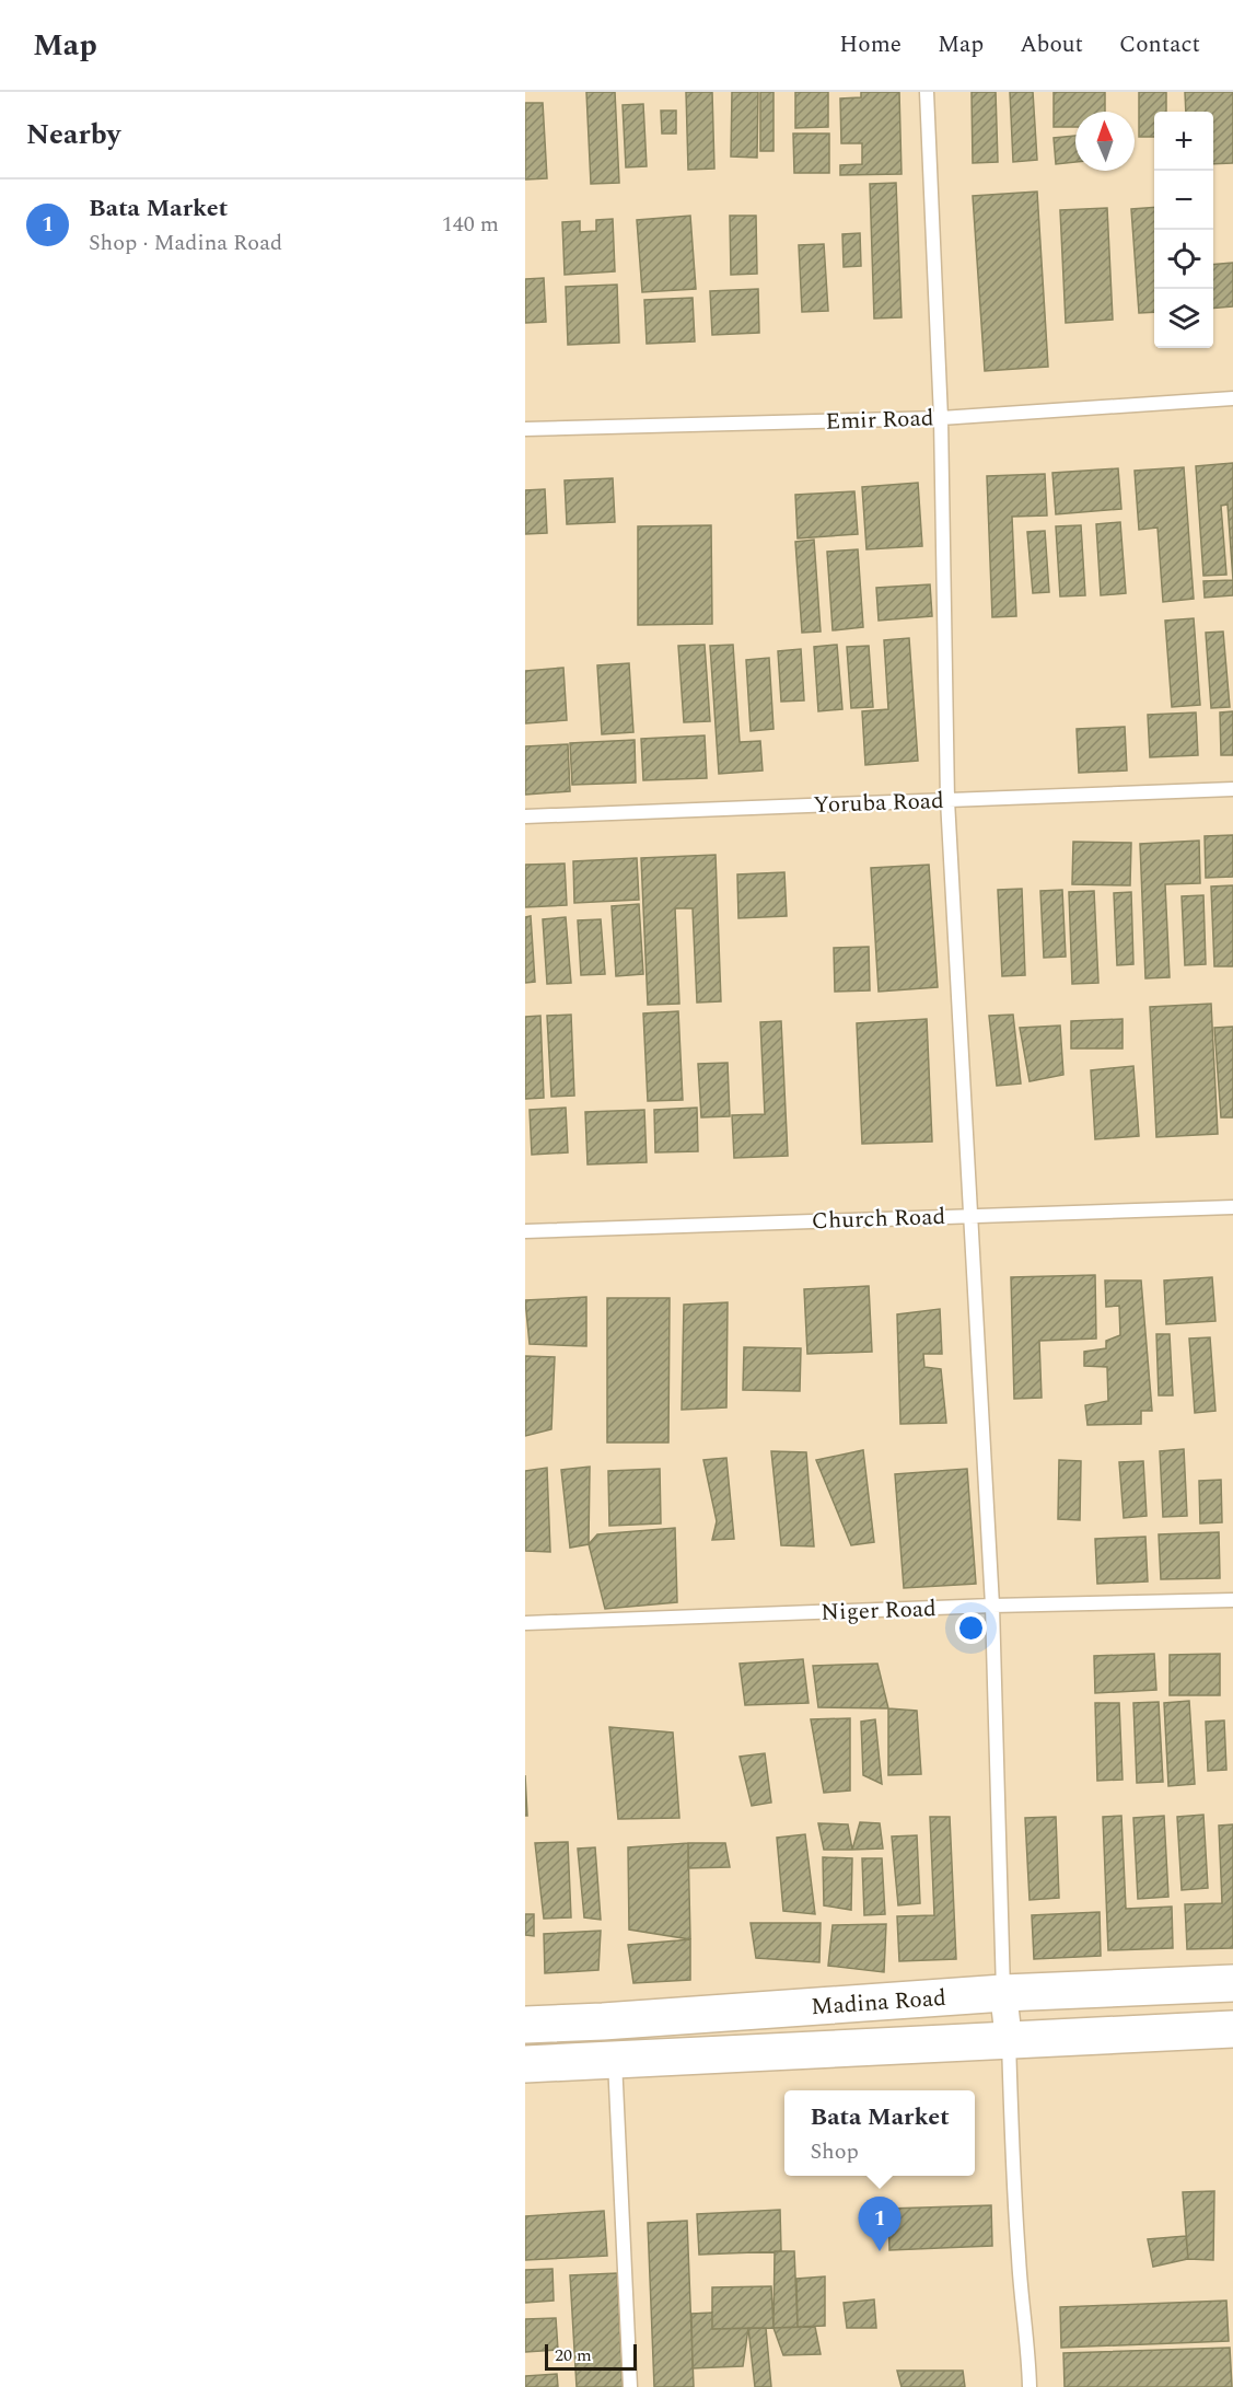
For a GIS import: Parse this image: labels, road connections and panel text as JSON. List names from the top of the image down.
{
  "streets": {
    "main road": ["Madina Road"],
    "lane": [
      "Emir Road",
      "Yoruba Road",
      "Church Road",
      "Niger Road"
    ]
  },
  "scale_bar": "20 m",
  "north": "top",
  "page": {
    "header": "Map",
    "nav": [
      "Home",
      "Map",
      "About",
      "Contact"
    ],
    "heading": "Nearby",
    "map_buttons": ["+", "−"],
    "list": [
      {
        "mark": "1",
        "name": "Bata Market",
        "note": "Shop · Madina Road",
        "value": "140 m"
      }
    ],
    "popup": ["Bata Market", "Shop"],
    "pins": "1",
    "scale": "20 m"
  }
}
